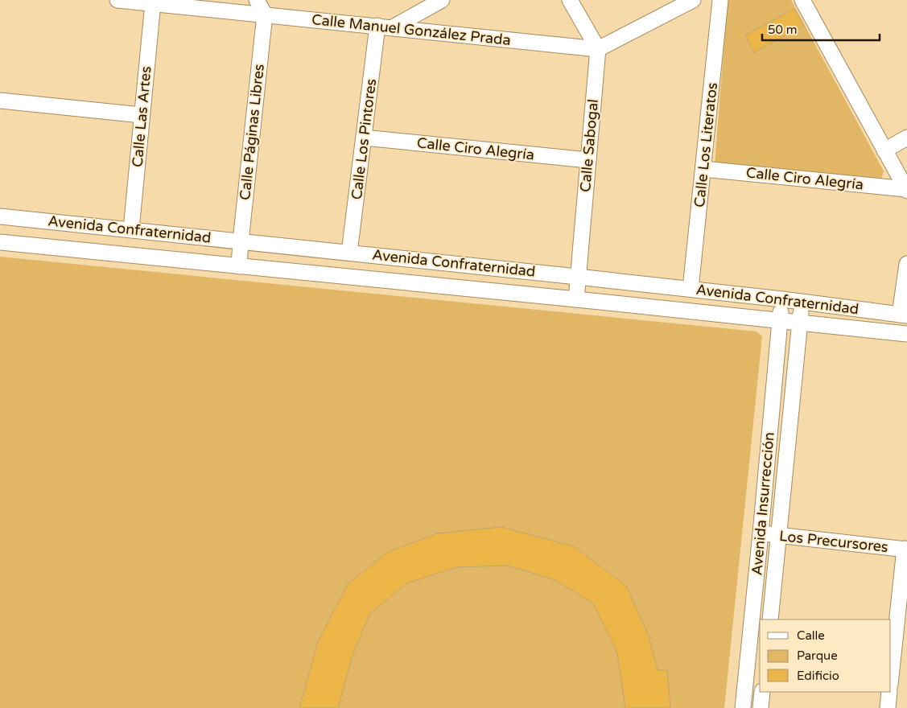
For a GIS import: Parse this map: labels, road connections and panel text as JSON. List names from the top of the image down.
{
  "streets": {
    "street": [
      "Calle Manuel González Prada",
      "Calle Las Artes",
      "Calle Páginas Libres",
      "Calle Los Pintores",
      "Calle Los Literatos",
      "Calle Sabogal",
      "Calle Ciro Alegría",
      "Avenida Confraternidad",
      "Avenida Insurrección",
      "Los Precursores"
    ]
  },
  "crossings": [
    ["Calle Manuel González Prada", "Calle Las Artes"],
    ["Calle Manuel González Prada", "Calle Páginas Libres"],
    ["Calle Manuel González Prada", "Calle Los Pintores"],
    ["Calle Manuel González Prada", "Calle Sabogal"],
    ["Calle Las Artes", "Avenida Confraternidad"],
    ["Calle Páginas Libres", "Avenida Confraternidad"],
    ["Calle Los Pintores", "Calle Ciro Alegría"],
    ["Calle Los Pintores", "Avenida Confraternidad"],
    ["Calle Los Literatos", "Calle Ciro Alegría"],
    ["Calle Los Literatos", "Avenida Confraternidad"],
    ["Calle Sabogal", "Calle Ciro Alegría"],
    ["Calle Sabogal", "Avenida Confraternidad"],
    ["Avenida Confraternidad", "Avenida Insurrección"],
    ["Avenida Insurrección", "Los Precursores"]
  ],
  "legend": ["Calle", "Parque", "Edificio"],
  "scale_bar": "50 m"
}
